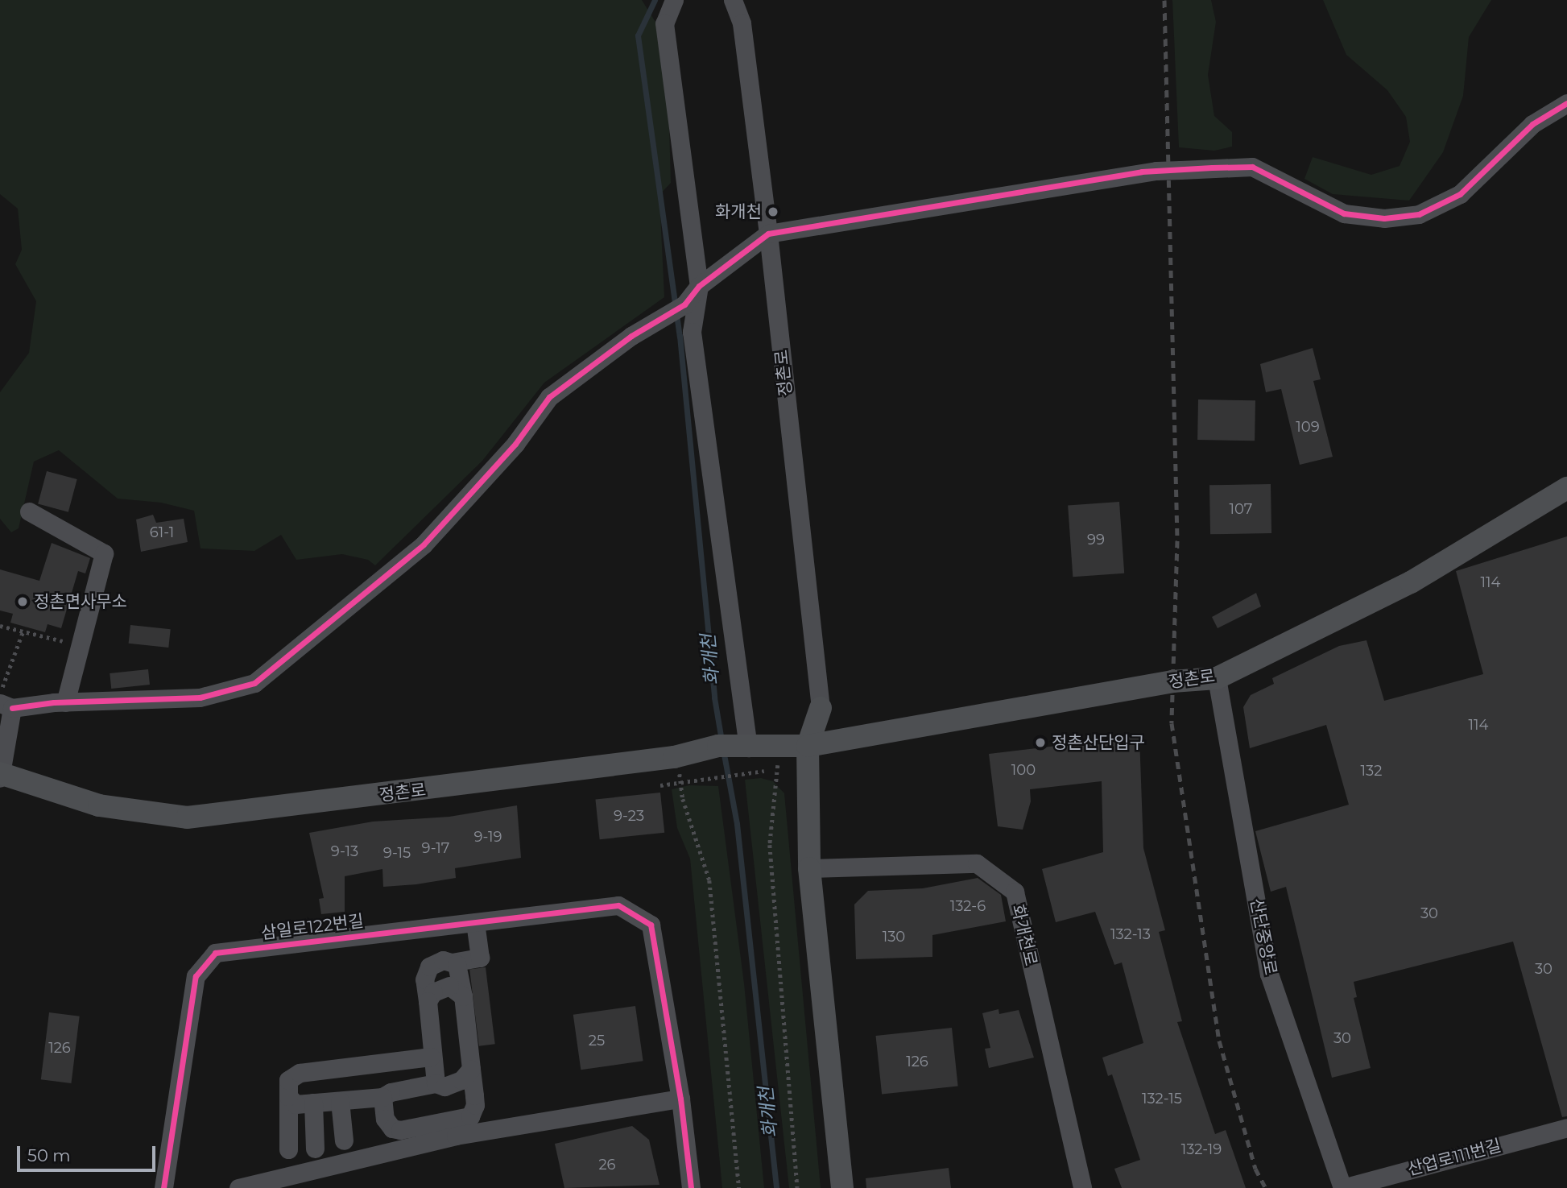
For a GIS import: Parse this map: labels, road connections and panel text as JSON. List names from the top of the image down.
{
  "streets": {
    "main road": ["정촌로"],
    "street": [
      "삼일로122번길",
      "화개천로",
      "산단중앙로",
      "산업로111번길"
    ]
  },
  "crossings": [
    ["정촌로", "산단중앙로"],
    ["산단중앙로", "산업로111번길"]
  ],
  "water": ["화개천"],
  "places": ["화개천", "정촌면사무소", "정촌산단입구"],
  "house_numbers": [
    "109",
    "107",
    "61-1",
    "99",
    "114",
    "114",
    "100",
    "132",
    "9-23",
    "9-19",
    "9-17",
    "9-13",
    "9-15",
    "132-6",
    "30",
    "132-13",
    "130",
    "30",
    "30",
    "25",
    "126",
    "126",
    "132-15",
    "132-19",
    "26"
  ],
  "scale_bar": "50 m"
}
